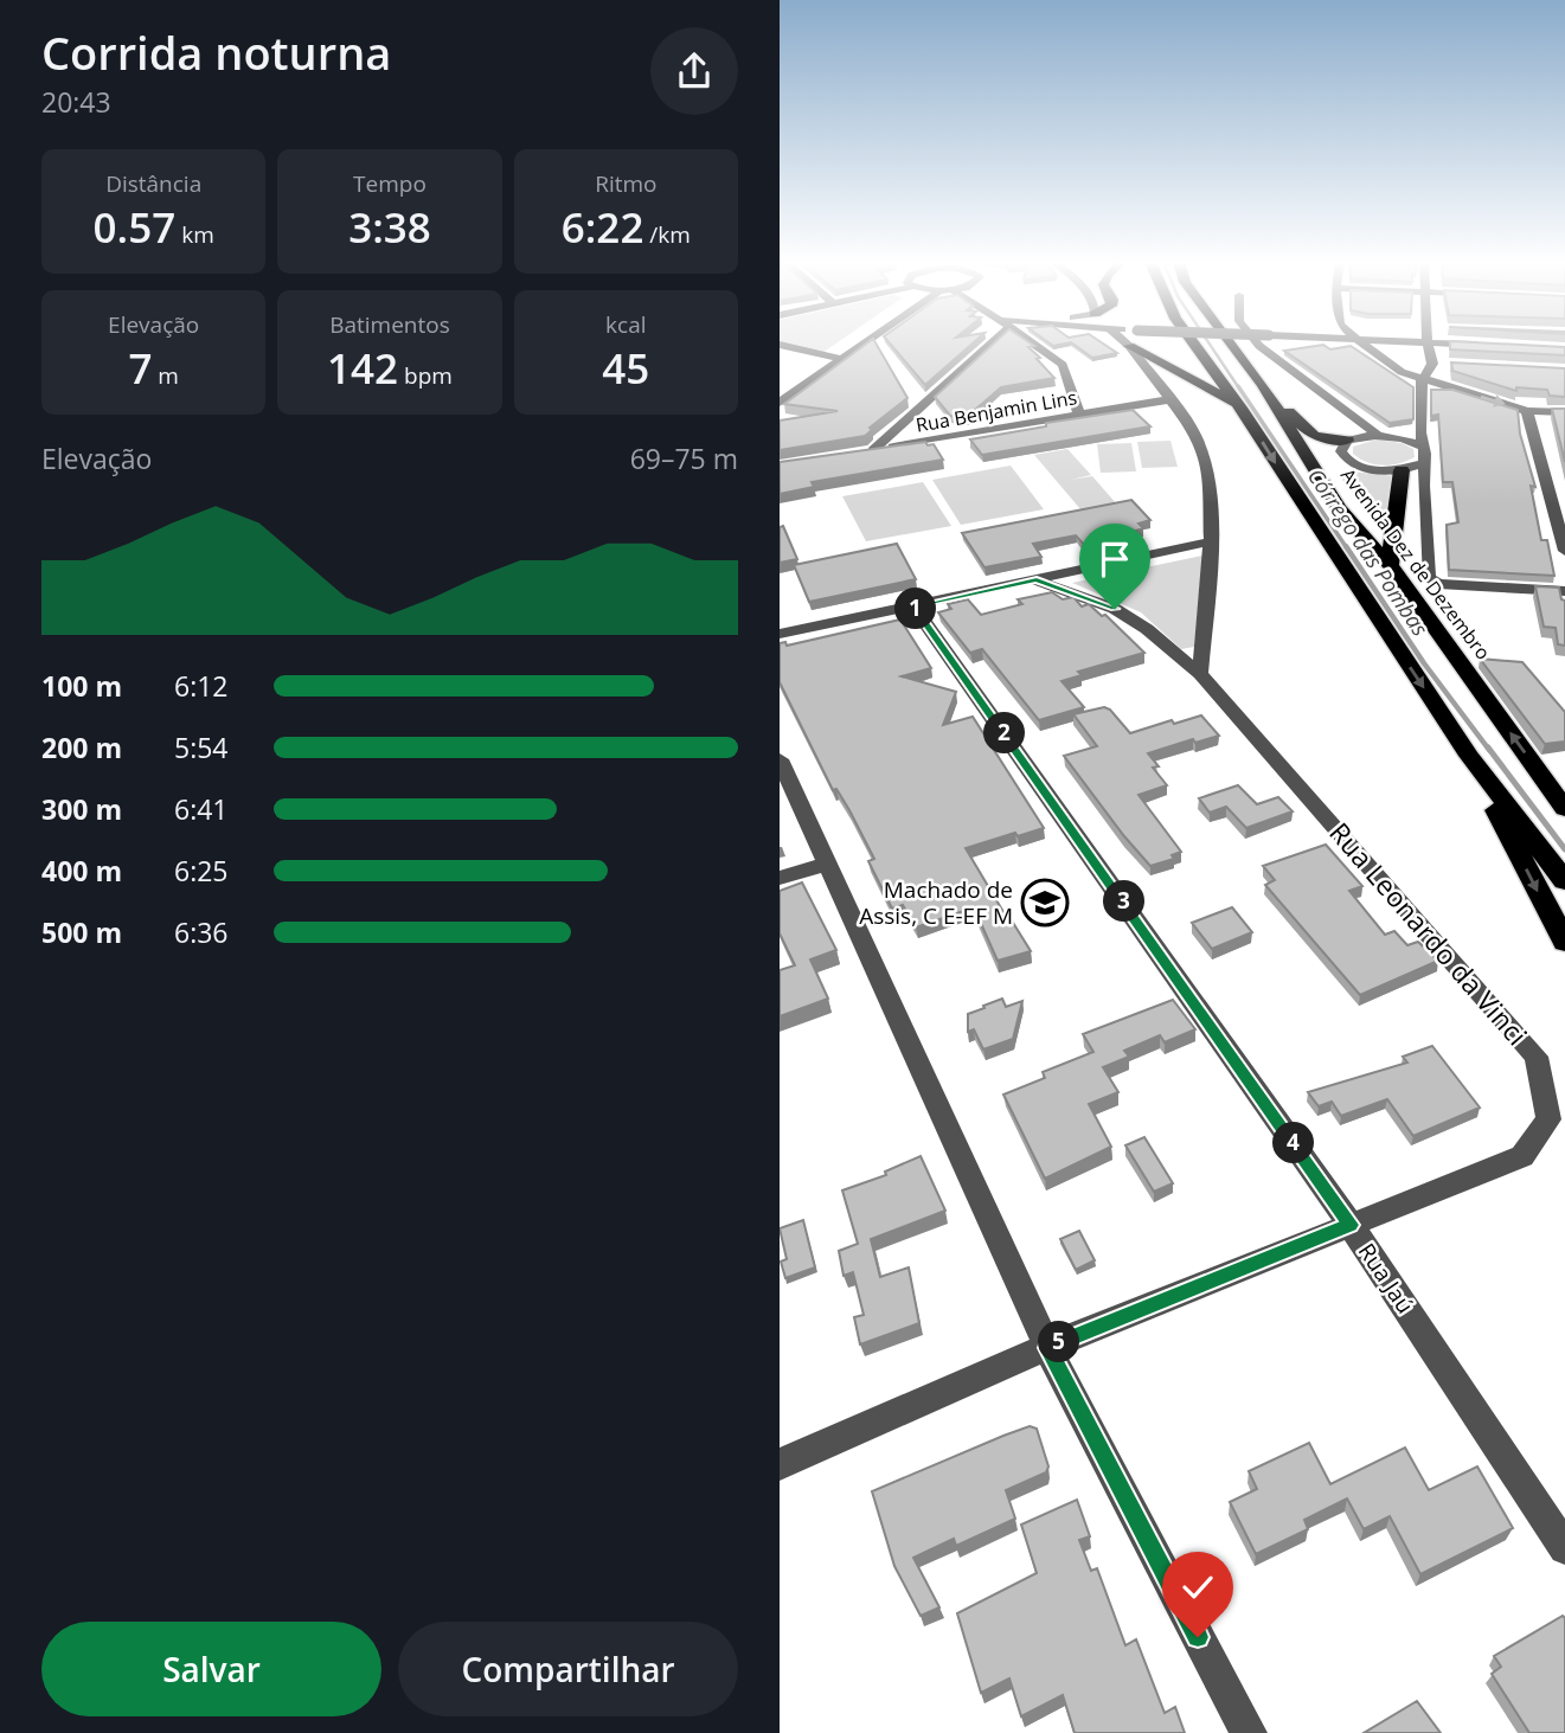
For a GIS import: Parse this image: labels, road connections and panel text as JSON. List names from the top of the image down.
{
  "streets": {
    "highway": ["Avenida Dez de Dezembro"],
    "street": ["Rua Benjamin Lins", "Rua Leonardo da Vinci", "Rua Jaú"]
  },
  "crossings": [
    ["Rua Leonardo da Vinci", "Rua Jaú"]
  ],
  "water": ["Córrego das Pombas"],
  "places": {
    "school or university": ["Machado de Assis, C E-EF M"]
  },
  "page": {
    "heading": ["Corrida noturna", "20:43"],
    "stats": [
      ["Distância", "0.57 km"],
      ["Tempo", "3:38"],
      ["Ritmo", "6:22 /km"],
      ["Elevação", "7 m"],
      ["Batimentos", "142 bpm"],
      ["kcal", "45"]
    ],
    "chart": ["Elevação", "69–75 m"],
    "pins": [
      "1",
      "2",
      "3",
      "4",
      "5"
    ],
    "list": [
      {
        "name": "100 m",
        "note": "6:12"
      },
      {
        "name": "200 m",
        "note": "5:54"
      },
      {
        "name": "300 m",
        "note": "6:41"
      },
      {
        "name": "400 m",
        "note": "6:25"
      },
      {
        "name": "500 m",
        "note": "6:36"
      }
    ],
    "buttons": ["Salvar", "Compartilhar"]
  }
}
